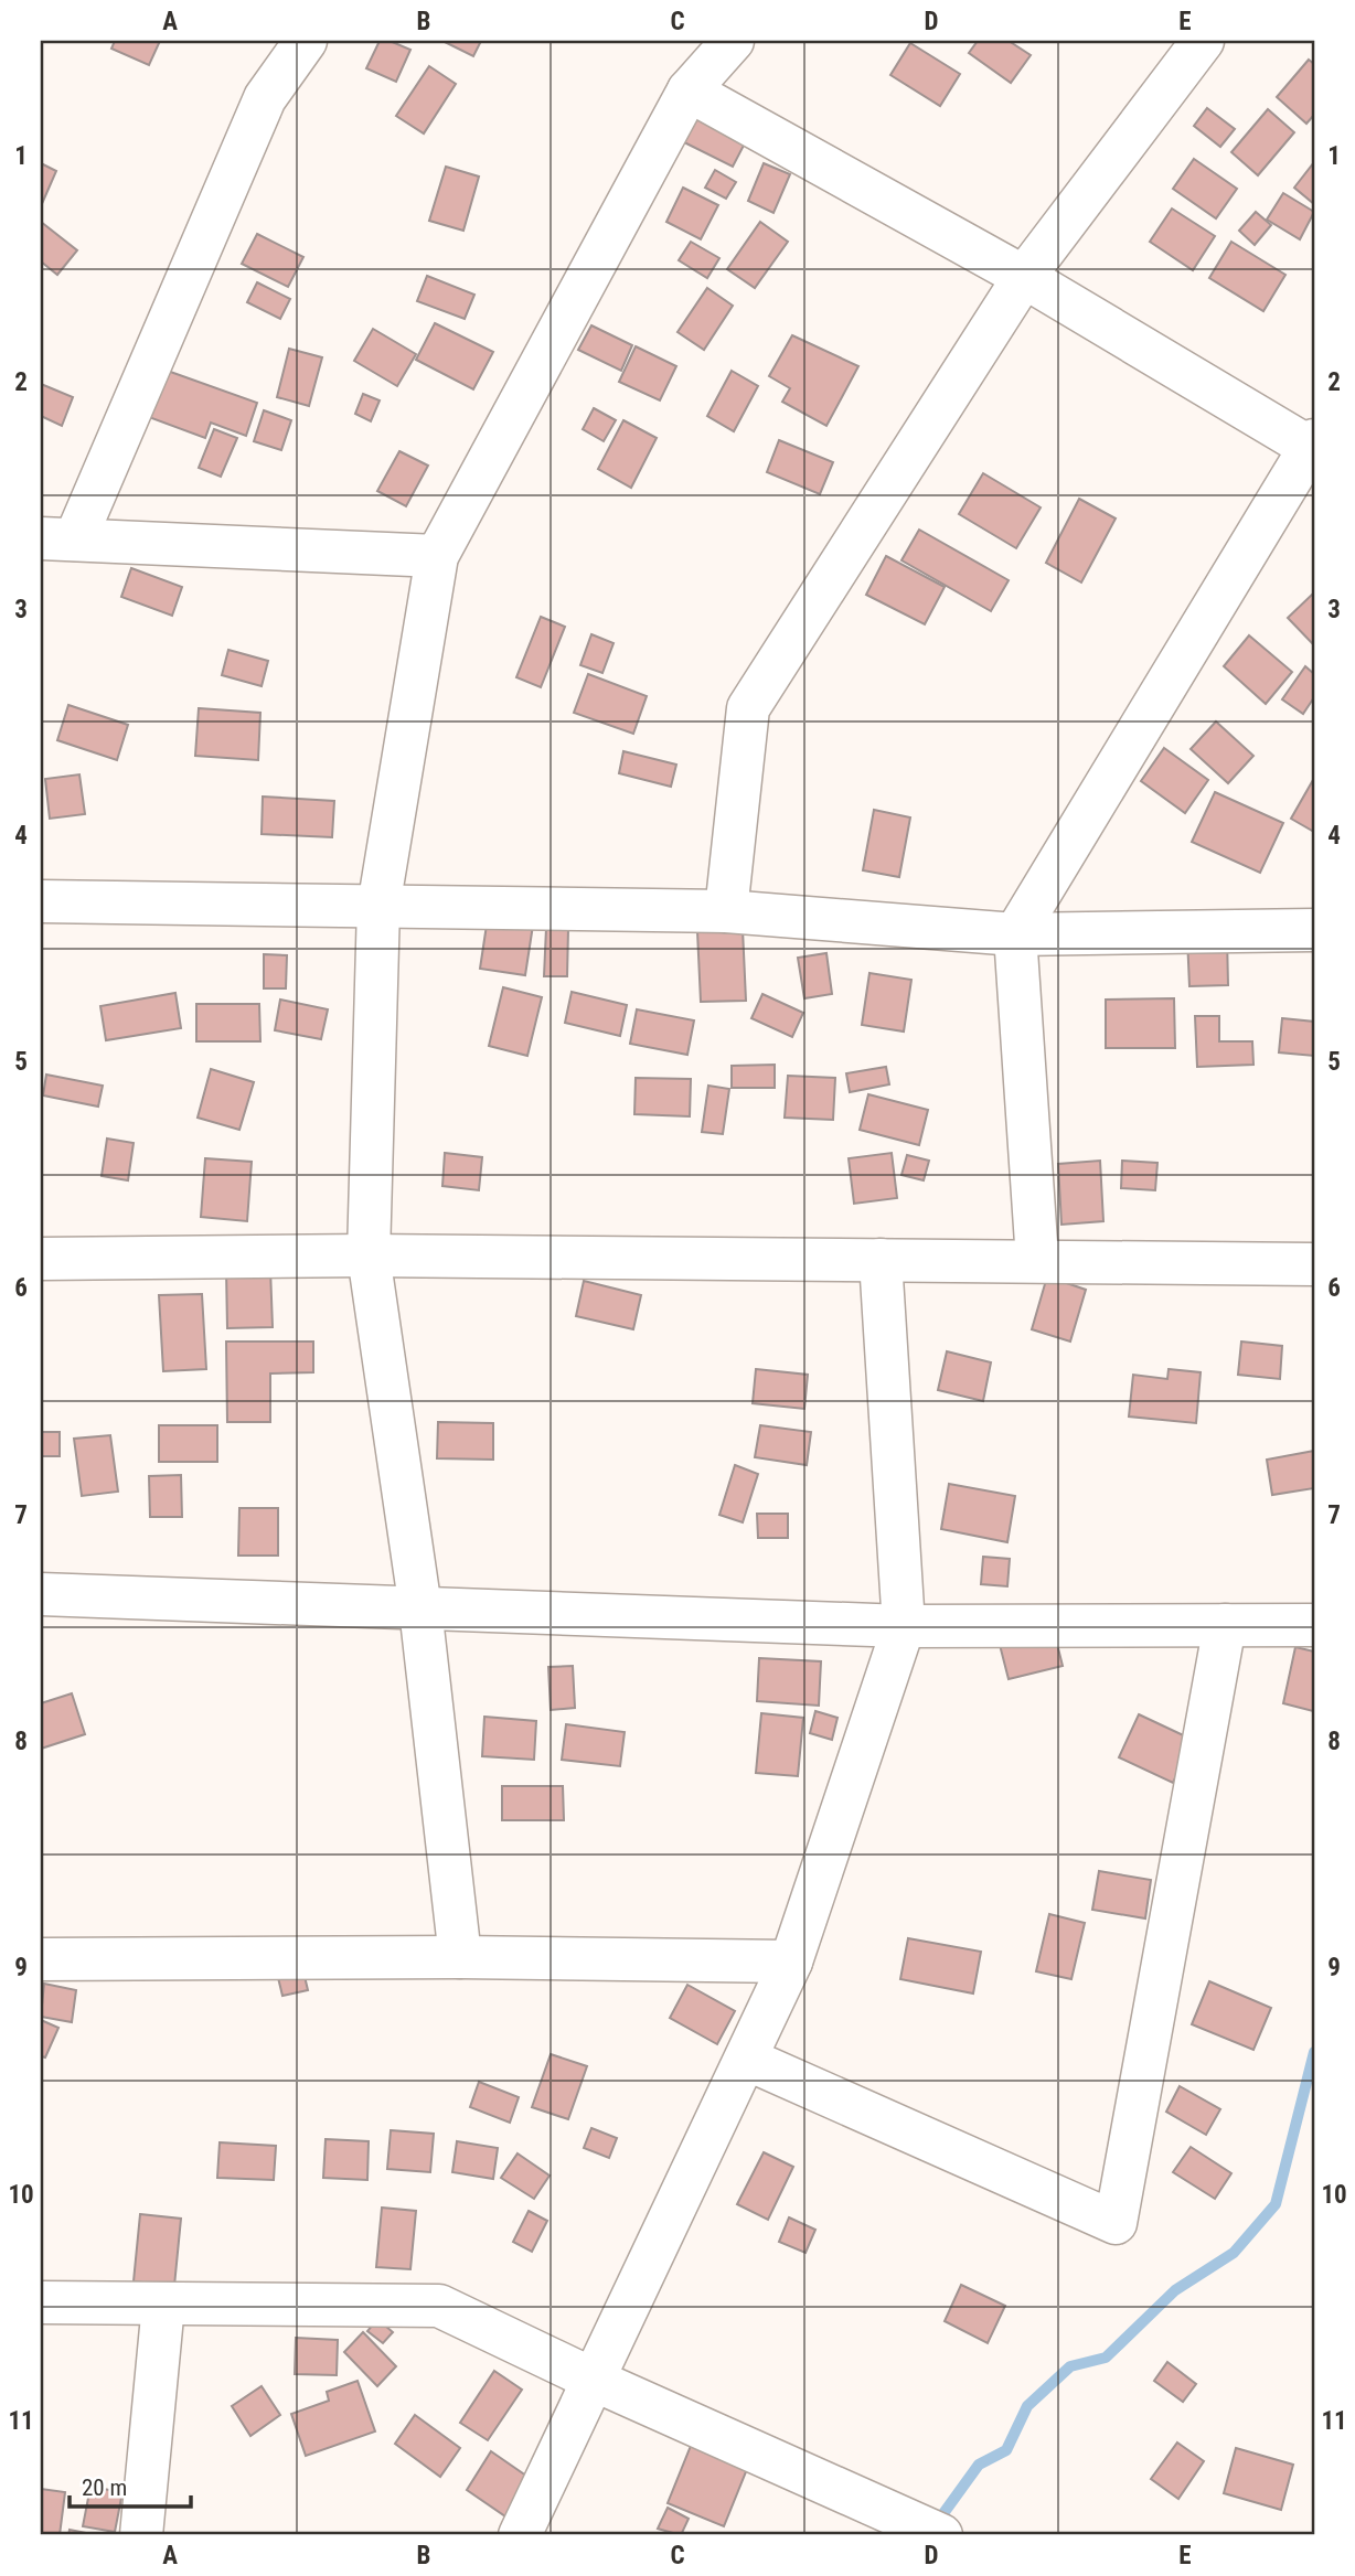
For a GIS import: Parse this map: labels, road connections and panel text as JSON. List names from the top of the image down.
{
  "scale_bar": "20 m",
  "grid": {
    "columns": [
      "A",
      "B",
      "C",
      "D",
      "E"
    ],
    "rows": [
      "1",
      "2",
      "3",
      "4",
      "5",
      "6",
      "7",
      "8",
      "9",
      "10",
      "11"
    ]
  }
}
